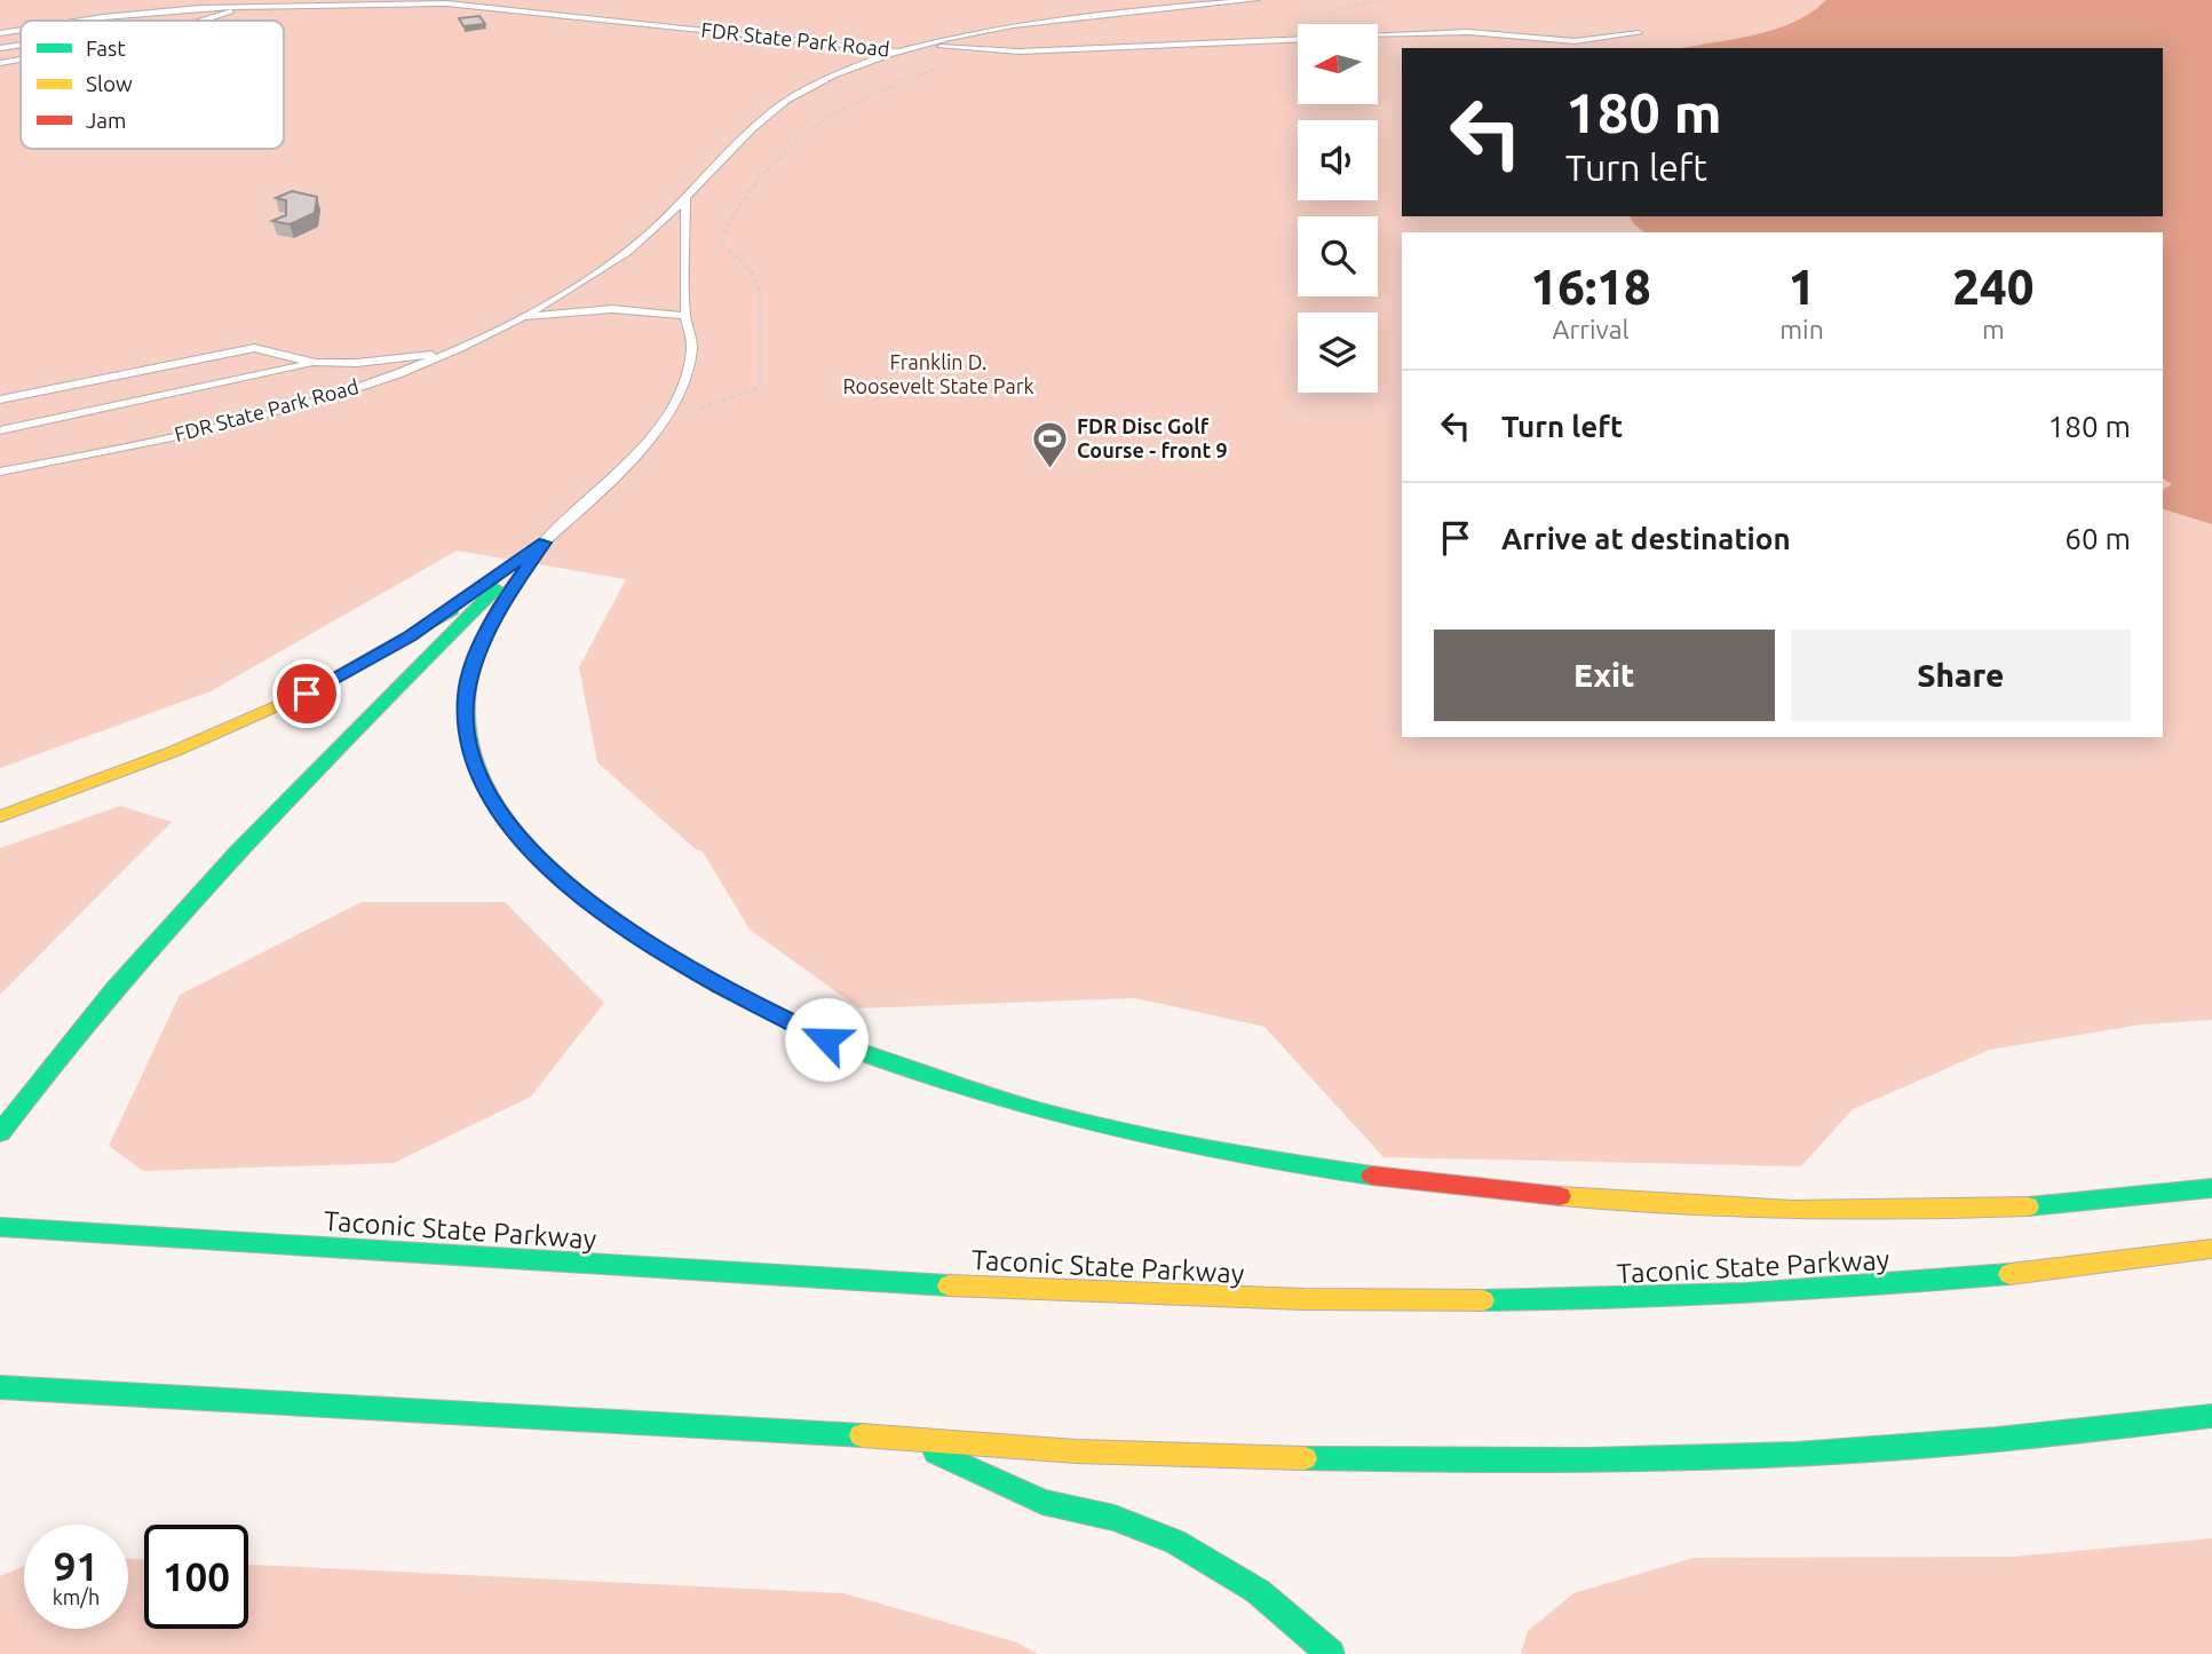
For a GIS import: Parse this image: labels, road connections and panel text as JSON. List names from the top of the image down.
{
  "streets": {
    "highway": ["Taconic State Parkway"],
    "lane": ["FDR State Park Road"]
  },
  "parks": ["Franklin D. Roosevelt State Park"],
  "places": {
    "sports": ["FDR Disc Golf Course - front 9"]
  },
  "legend": ["Fast", "Slow", "Jam"],
  "north": "left",
  "page": {
    "turn": ["180 m", "Turn left"],
    "eta": [
      "16:18",
      "Arrival",
      "1",
      "min",
      "240",
      "m"
    ],
    "list": [
      {
        "name": "Turn left",
        "value": "180 m"
      },
      {
        "name": "Arrive at destination",
        "value": "60 m"
      }
    ],
    "buttons": ["Exit", "Share"],
    "speed": "91 km/h",
    "limit": "100"
  }
}
